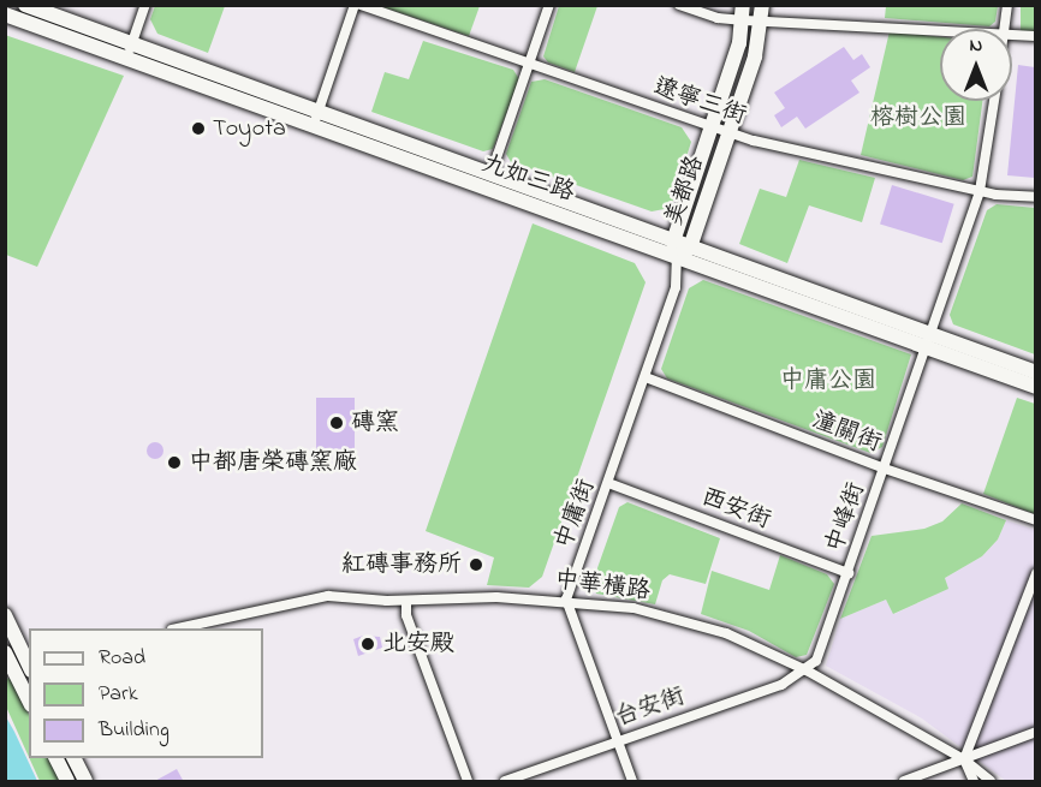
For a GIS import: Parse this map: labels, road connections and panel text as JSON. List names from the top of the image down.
{
  "streets": {
    "street": [
      "遼寧三街",
      "九如三路",
      "美都路",
      "潼關街",
      "西安街",
      "中庸街",
      "中峰街",
      "中華橫路",
      "台安街"
    ]
  },
  "crossings": [
    ["遼寧三街", "美都路"],
    ["遼寧三街", "中峰街"],
    ["九如三路", "美都路"],
    ["九如三路", "中庸街"],
    ["九如三路", "中峰街"],
    ["美都路", "中庸街"],
    ["潼關街", "中庸街"],
    ["潼關街", "中峰街"],
    ["西安街", "中庸街"],
    ["西安街", "中峰街"],
    ["中庸街", "中華橫路"],
    ["中峰街", "中華橫路"],
    ["中峰街", "台安街"],
    ["中華橫路", "台安街"]
  ],
  "parks": ["榕樹公園", "中庸公園"],
  "places": [
    "Toyota",
    "磚窯",
    "中都唐榮磚窯廠",
    "紅磚事務所",
    "北安殿"
  ],
  "legend": ["Road", "Park", "Building"],
  "north": "top"
}
